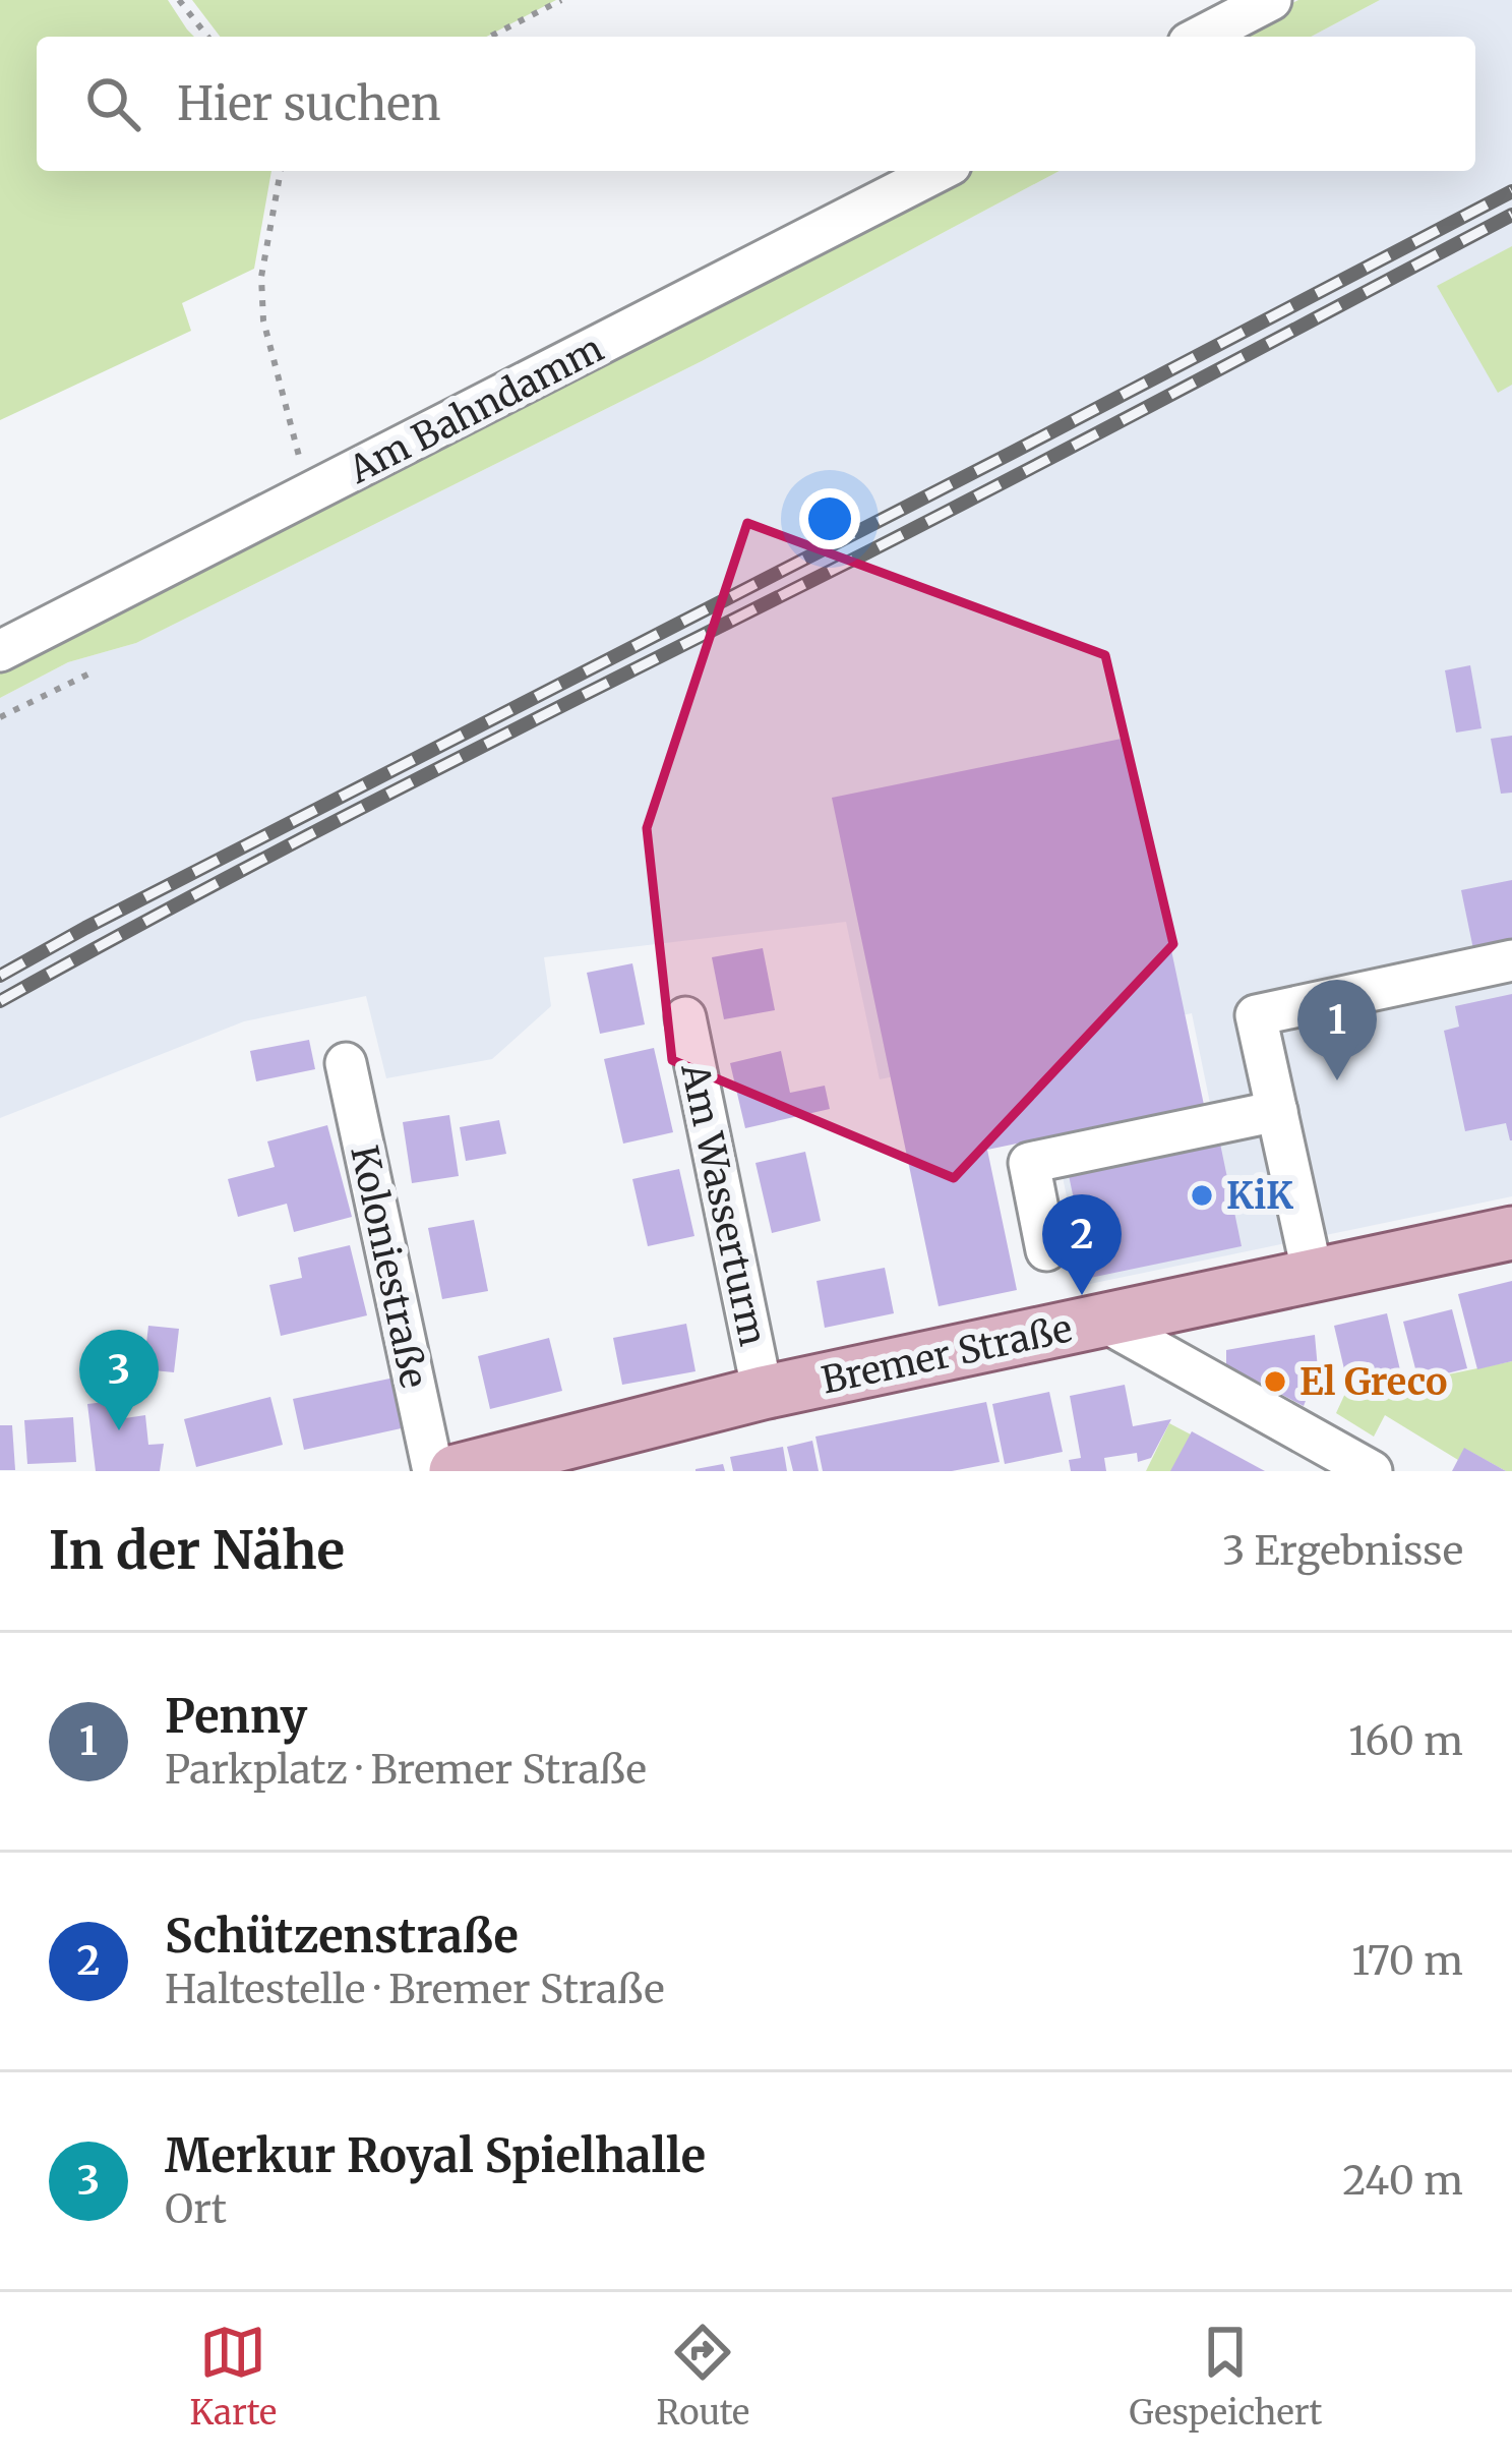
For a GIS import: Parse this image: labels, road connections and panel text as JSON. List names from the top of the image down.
{
  "streets": {
    "main road": ["Bremer Straße"],
    "street": ["Am Bahndamm", "Am Wasserturm", "Koloniestraße"]
  },
  "crossings": [
    ["Am Wasserturm", "Bremer Straße"]
  ],
  "places": ["KiK", "El Greco"],
  "page": {
    "search": "Hier suchen",
    "pins": ["1", "2", "3"],
    "heading": ["In der Nähe", "3 Ergebnisse"],
    "list": [
      {
        "mark": "1",
        "name": "Penny",
        "note": "Parkplatz · Bremer Straße",
        "value": "160 m"
      },
      {
        "mark": "2",
        "name": "Schützenstraße",
        "note": "Haltestelle · Bremer Straße",
        "value": "170 m"
      },
      {
        "mark": "3",
        "name": "Merkur Royal Spielhalle",
        "note": "Ort",
        "value": "240 m"
      }
    ],
    "nav": ["Karte", "Route", "Gespeichert"]
  }
}
